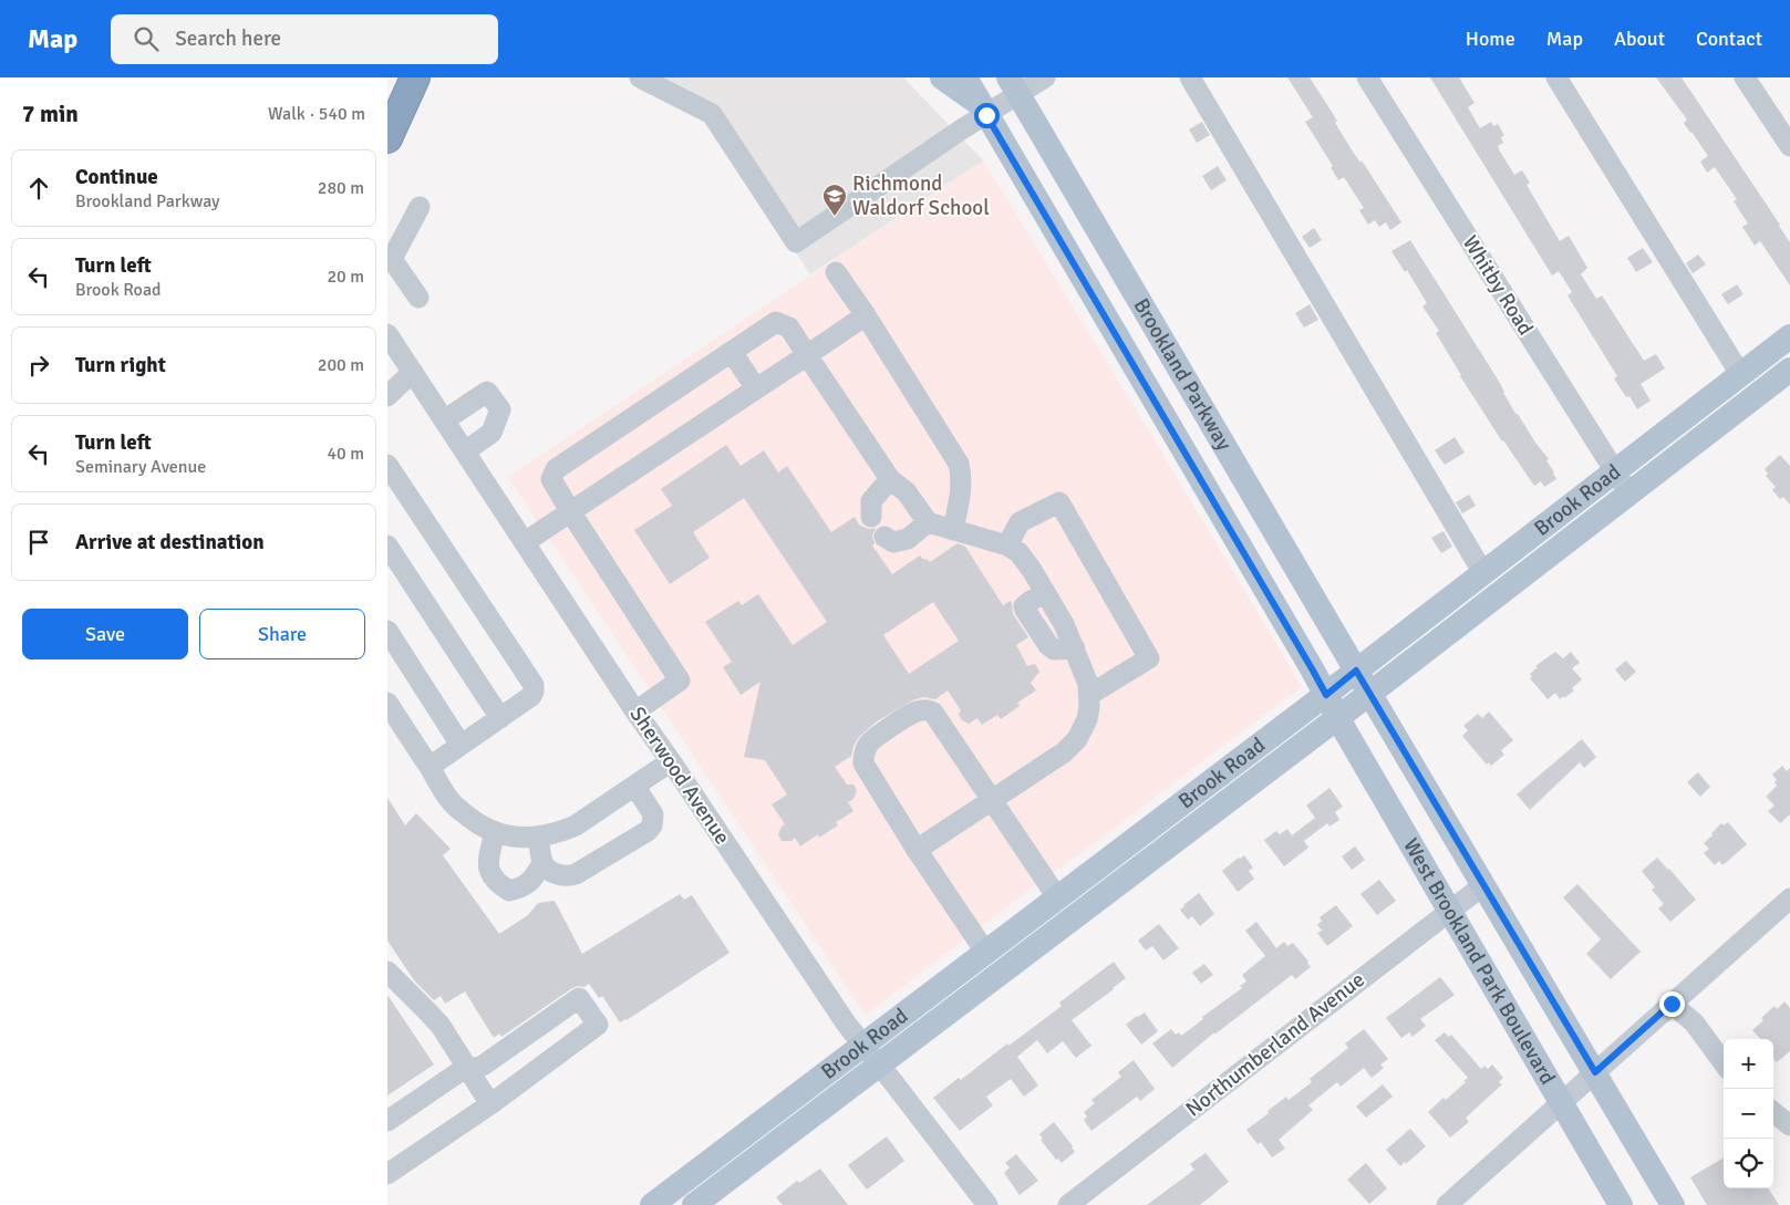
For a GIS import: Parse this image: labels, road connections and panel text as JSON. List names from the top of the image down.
{
  "streets": {
    "main road": ["Brookland Parkway", "Brook Road", "West Brookland Park Boulevard"],
    "street": ["Whitby Road", "Sherwood Avenue", "Northumberland Avenue"]
  },
  "crossings": [
    ["Whitby Road", "Brook Road"],
    ["Brookland Parkway", "Brook Road"],
    ["Brookland Parkway", "West Brookland Park Boulevard"],
    ["Brook Road", "Sherwood Avenue"],
    ["Brook Road", "West Brookland Park Boulevard"],
    ["West Brookland Park Boulevard", "Northumberland Avenue"]
  ],
  "places": {
    "school or university": ["Richmond Waldorf School"]
  },
  "page": {
    "header": "Map",
    "search": "Search here",
    "nav": [
      "Home",
      "Map",
      "About",
      "Contact"
    ],
    "heading": ["7 min", "Walk · 540 m"],
    "list": [
      ["Continue", "Brookland Parkway", "280 m"],
      ["Turn left", "Brook Road", "20 m"],
      ["Turn right", "200 m"],
      ["Turn left", "Seminary Avenue", "40 m"],
      "Arrive at destination"
    ],
    "buttons": ["Save", "Share"],
    "map_buttons": ["+", "−"]
  }
}
